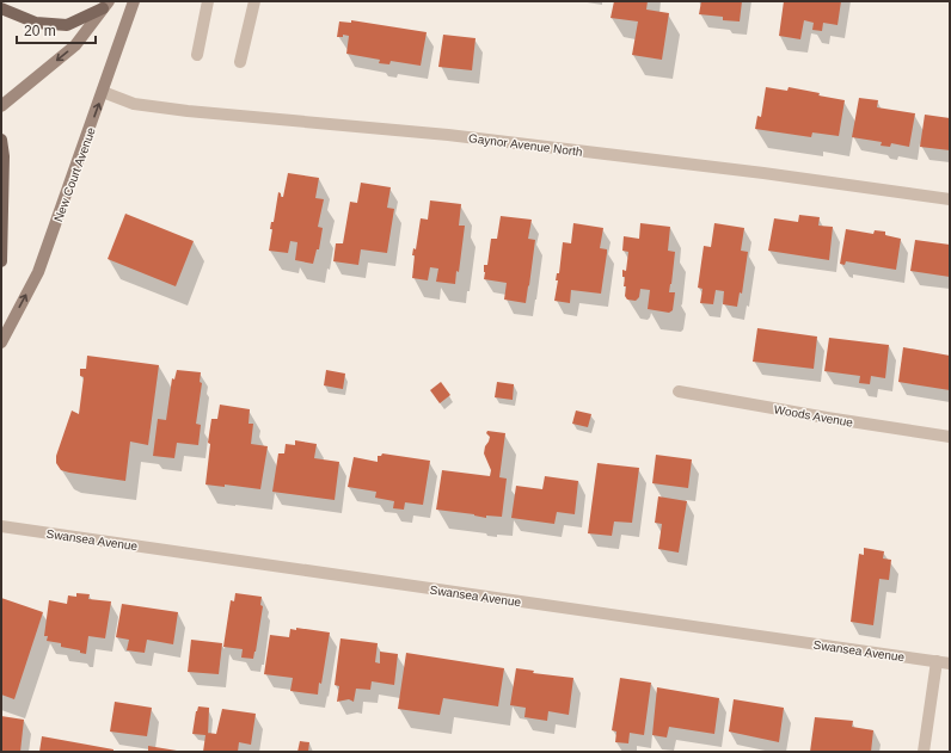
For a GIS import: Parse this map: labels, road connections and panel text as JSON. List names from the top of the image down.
{
  "streets": {
    "main road": ["New Court Avenue"],
    "street": ["Gaynor Avenue North", "Woods Avenue", "Swansea Avenue"]
  },
  "crossings": [
    ["Gaynor Avenue North", "New Court Avenue"]
  ],
  "scale_bar": "20 m"
}
